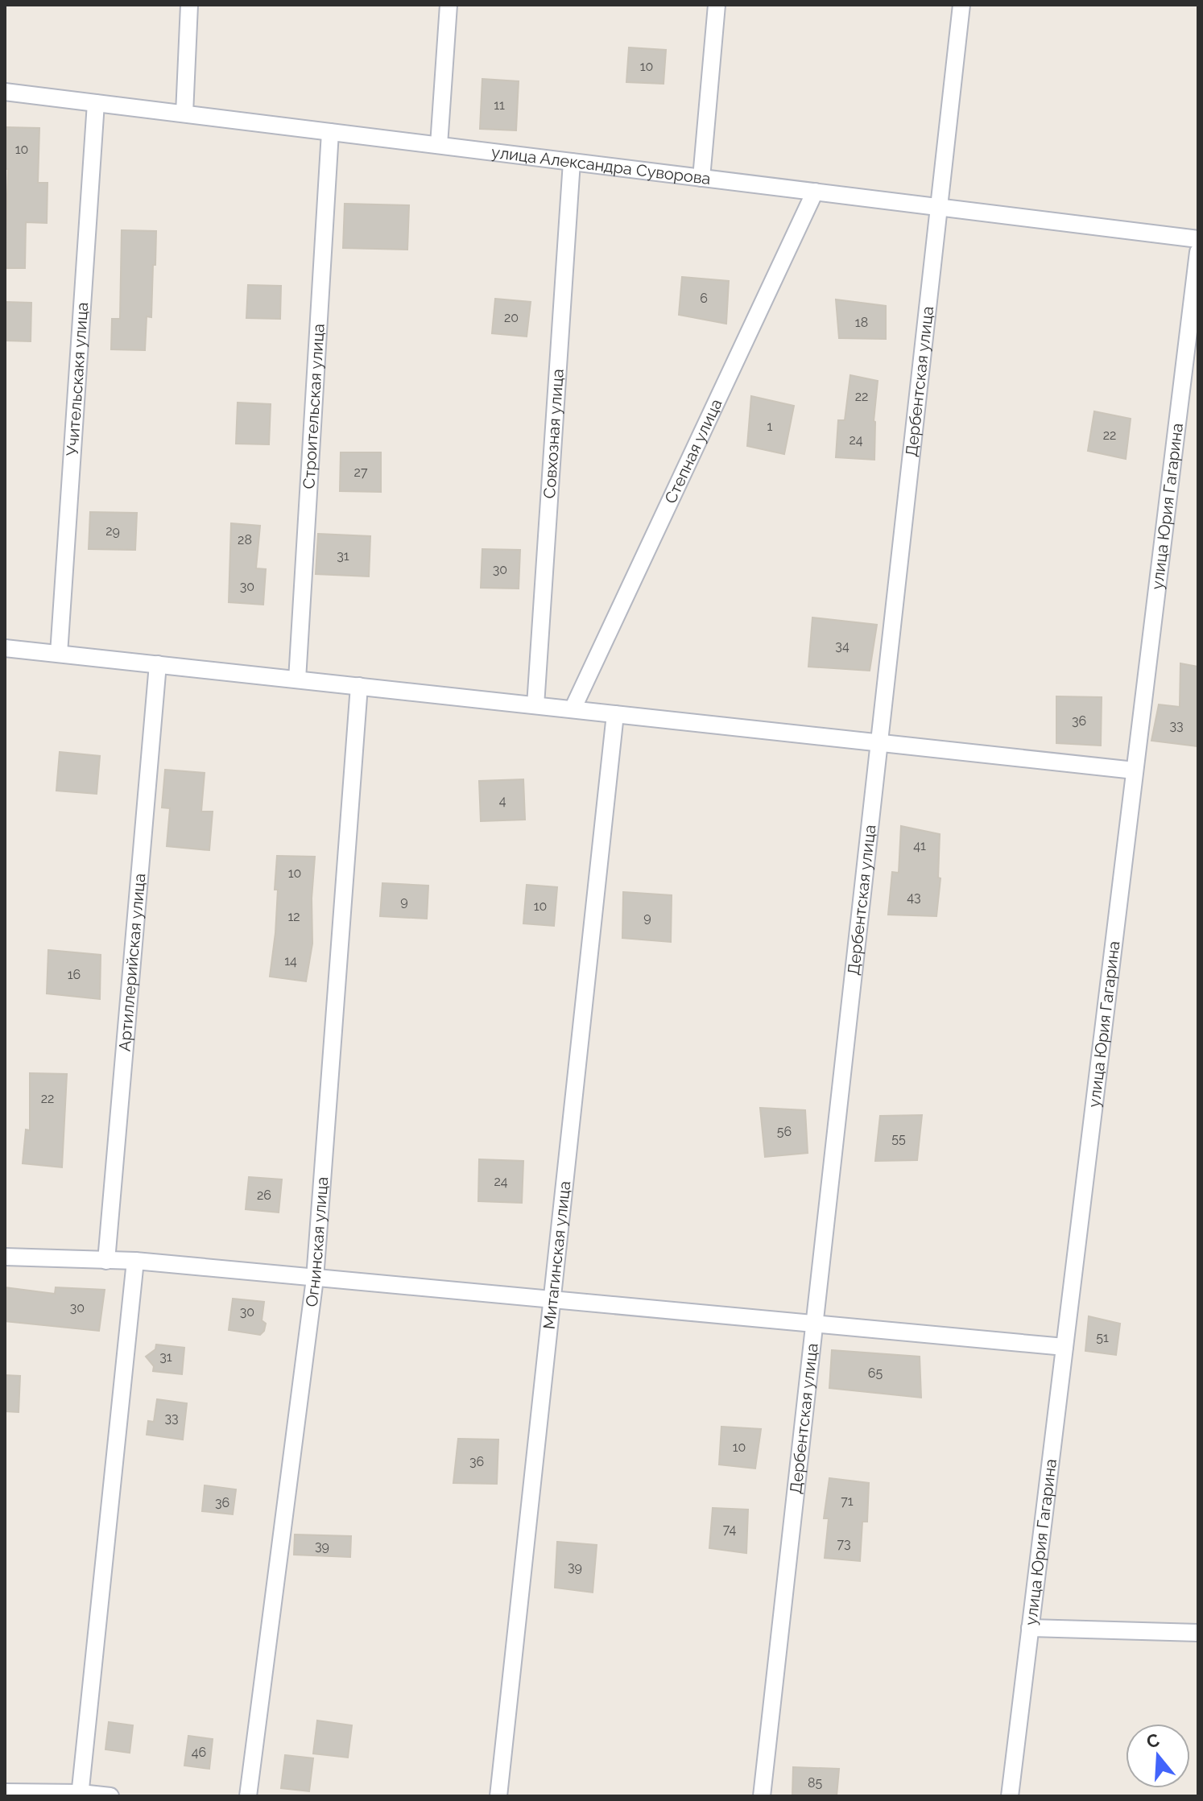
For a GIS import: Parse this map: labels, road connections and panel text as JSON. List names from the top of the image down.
{
  "streets": {
    "street": [
      "улица Александра Суворова",
      "Учительскакя улица",
      "Дербентская улица",
      "Строительская улица",
      "Совхозная улица",
      "Степная улица",
      "улица Юрия Гагарина",
      "Артиллерийская улица",
      "Огнинская улица",
      "Митагинская улица"
    ]
  },
  "crossings": [
    ["улица Александра Суворова", "Учительскакя улица"],
    ["улица Александра Суворова", "Дербентская улица"],
    ["улица Александра Суворова", "Строительская улица"],
    ["улица Александра Суворова", "Совхозная улица"],
    ["улица Александра Суворова", "Степная улица"]
  ],
  "house_numbers": [
    "10",
    "11",
    "10",
    "6",
    "20",
    "18",
    "22",
    "1",
    "22",
    "24",
    "27",
    "29",
    "28",
    "31",
    "30",
    "30",
    "34",
    "36",
    "33",
    "4",
    "41",
    "10",
    "43",
    "9",
    "10",
    "12",
    "9",
    "14",
    "16",
    "22",
    "56",
    "55",
    "24",
    "26",
    "30",
    "30",
    "51",
    "31",
    "65",
    "33",
    "10",
    "36",
    "71",
    "36",
    "74",
    "73",
    "39",
    "39",
    "46",
    "85"
  ],
  "north": "top"
}
